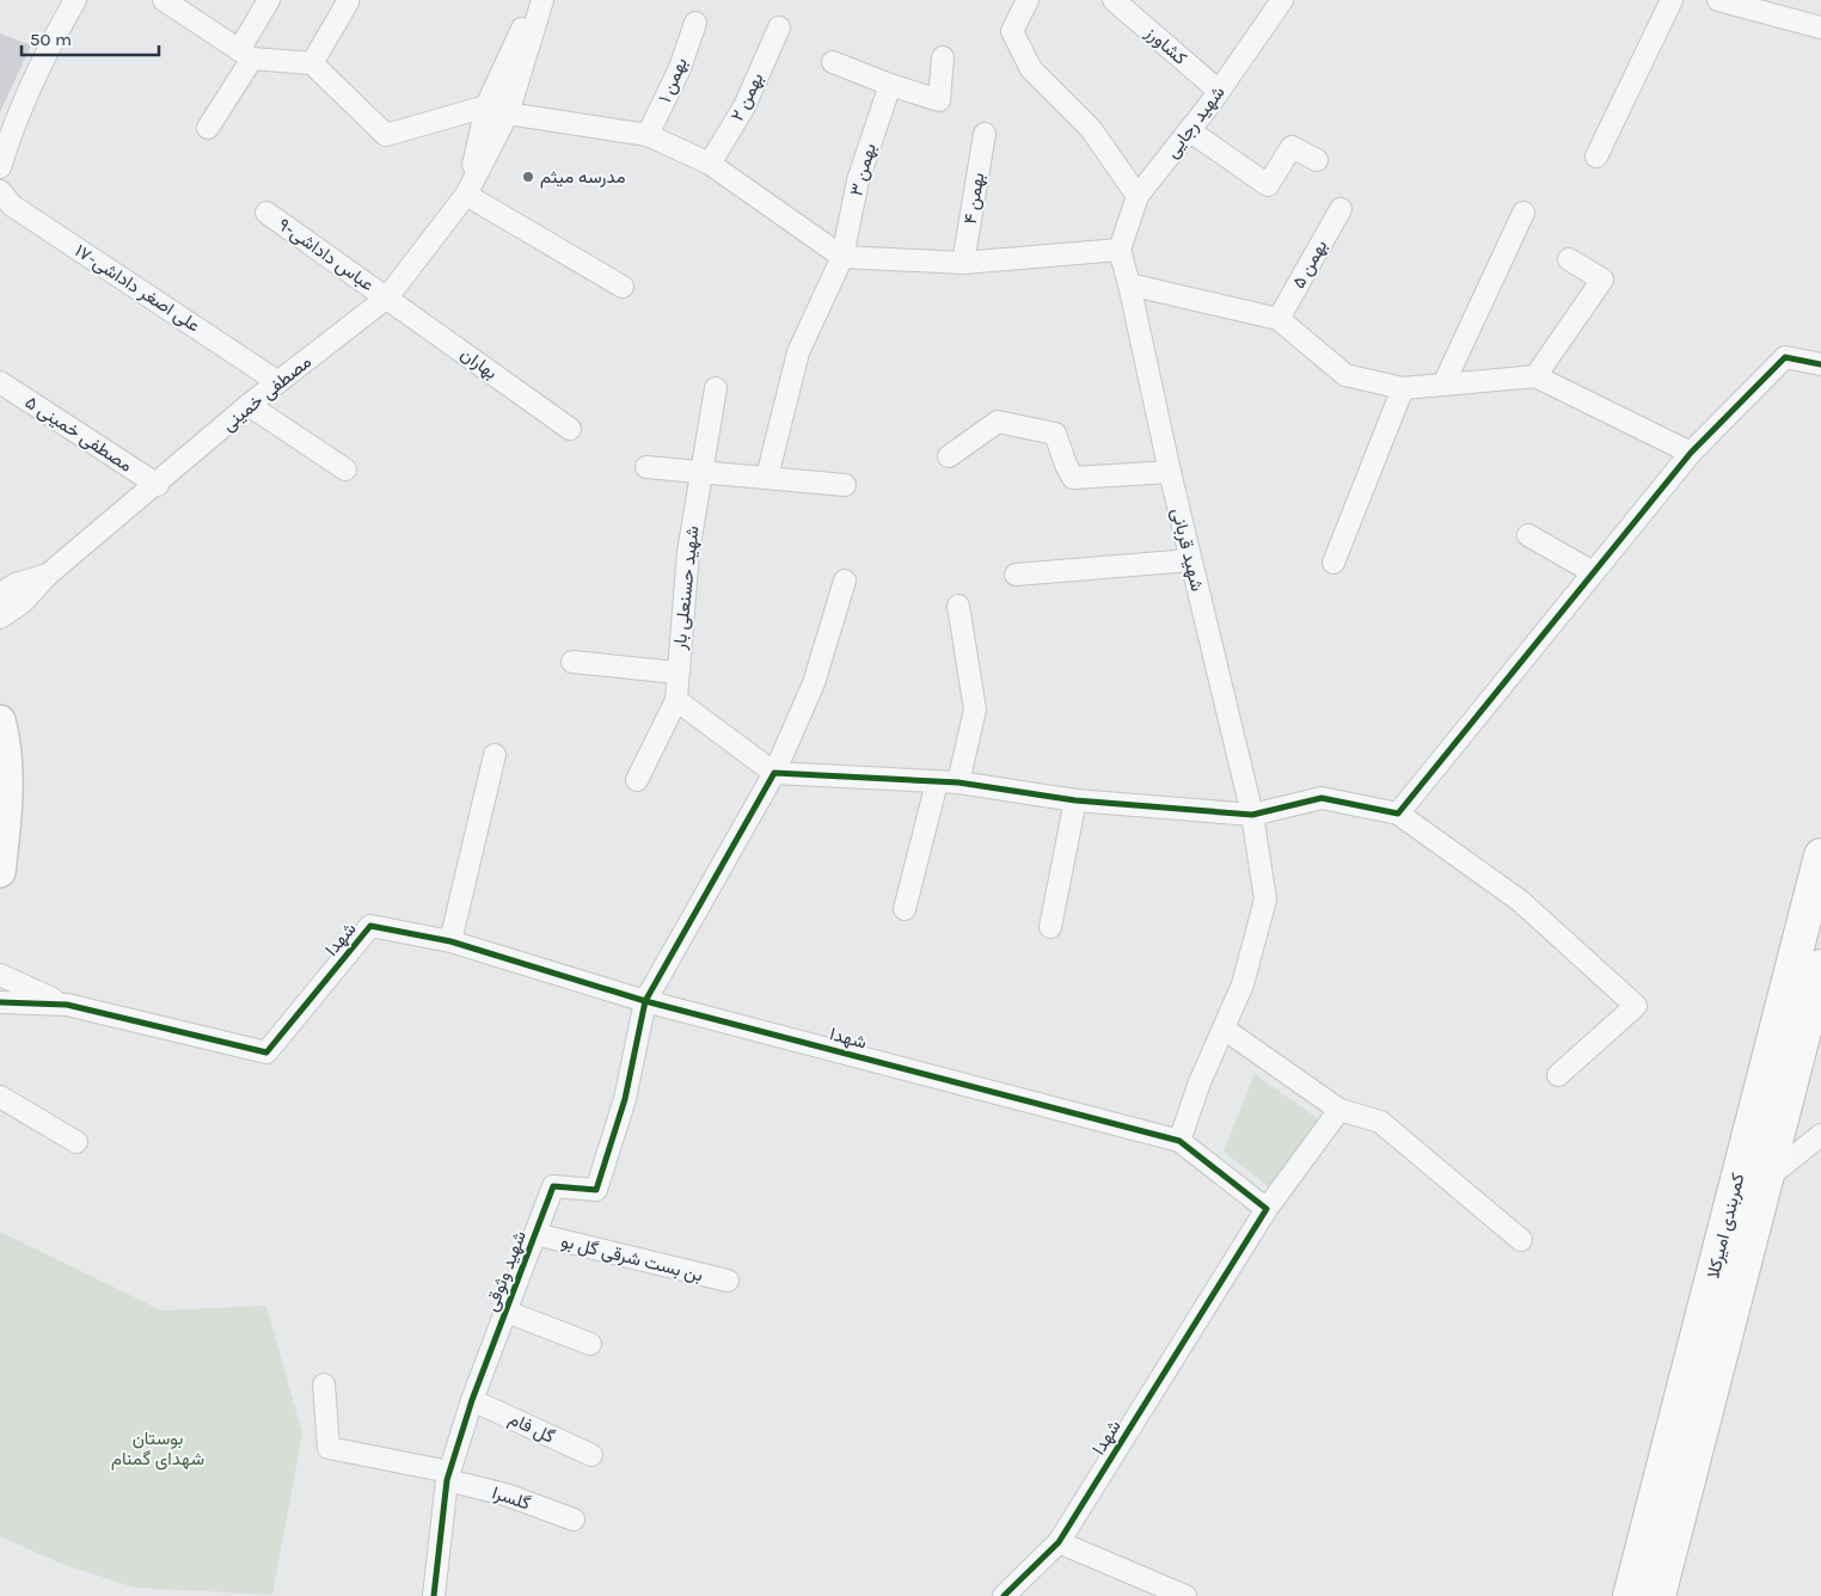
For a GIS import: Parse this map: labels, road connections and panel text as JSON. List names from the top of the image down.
{
  "streets": {
    "highway": ["کمربندی امیرکلا"],
    "street": [
      "کشاورز",
      "بهمن ۱",
      "بهمن ۲",
      "شهید رجایی",
      "بهمن ۳",
      "بهمن ۴",
      "عباس داداشی-۹",
      "بهمن ۵",
      "علی اصغر داداشی-۱۷",
      "بهاران",
      "مصطفی خمینی",
      "مصطفی خمینی ۵",
      "شهید قربانی",
      "شهید حسنعلی بار",
      "شهدا",
      "بن بست شرقی گل بو",
      "شهید وثوقی",
      "گل فام",
      "گلسرا"
    ]
  },
  "crossings": [
    ["کشاورز", "شهید رجایی"],
    ["شهید رجایی", "شهید قربانی"],
    ["عباس داداشی-۹", "بهاران"],
    ["عباس داداشی-۹", "مصطفی خمینی"],
    ["علی اصغر داداشی-۱۷", "مصطفی خمینی"],
    ["بهاران", "مصطفی خمینی"],
    ["مصطفی خمینی", "مصطفی خمینی ۵"],
    ["شهید قربانی", "شهدا"],
    ["شهدا", "شهید وثوقی"],
    ["بن بست شرقی گل بو", "شهید وثوقی"],
    ["شهید وثوقی", "گل فام"],
    ["شهید وثوقی", "گلسرا"]
  ],
  "parks": ["بوستان شهدای گمنام"],
  "places": ["مدرسه میثم"],
  "scale_bar": "50 m"
}
